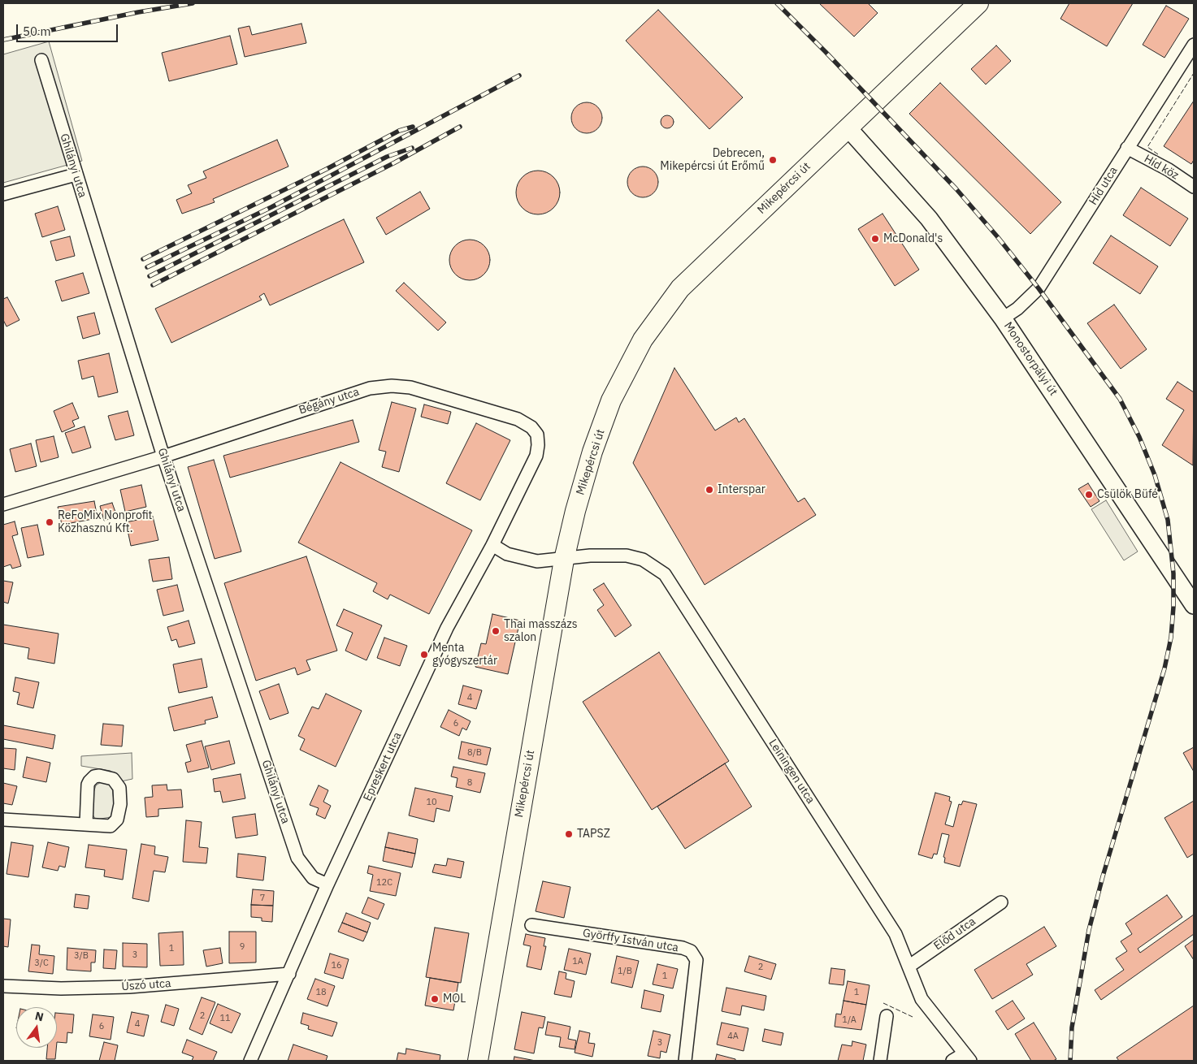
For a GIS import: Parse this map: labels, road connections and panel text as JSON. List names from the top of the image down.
{
  "streets": {
    "main road": ["Mikepércsi út"],
    "street": [
      "Ghilányi utca",
      "Híd köz",
      "Híd utca",
      "Monostorpályi út",
      "Bégány utca",
      "Epreskert utca",
      "Leiningen utca",
      "Előd utca",
      "Györffy István utca",
      "Úszó utca"
    ]
  },
  "crossings": [
    ["Ghilányi utca", "Bégány utca"],
    ["Ghilányi utca", "Epreskert utca"],
    ["Híd köz", "Híd utca"],
    ["Híd utca", "Monostorpályi út"],
    ["Mikepércsi út", "Monostorpályi út"],
    ["Mikepércsi út", "Leiningen utca"],
    ["Bégány utca", "Epreskert utca"],
    ["Epreskert utca", "Úszó utca"],
    ["Leiningen utca", "Előd utca"]
  ],
  "places": [
    "Debrecen, Mikepércsi út Erőmű",
    "McDonald's",
    "Interspar",
    "Csülök Büfé",
    "ReFoMix Nonprofit Közhasznú Kft.",
    "Thai masszázs szalon",
    "Menta gyógyszertár",
    "TAPSZ",
    "MOL"
  ],
  "house_numbers": [
    "4",
    "6",
    "8/B",
    "8",
    "10",
    "12C",
    "7",
    "9",
    "1",
    "3",
    "3/B",
    "1A",
    "3/C",
    "16",
    "2",
    "1/B",
    "1",
    "18",
    "1",
    "2",
    "11",
    "1/A",
    "4",
    "6",
    "4A",
    "3"
  ],
  "scale_bar": "50 m",
  "north": "top"
}
